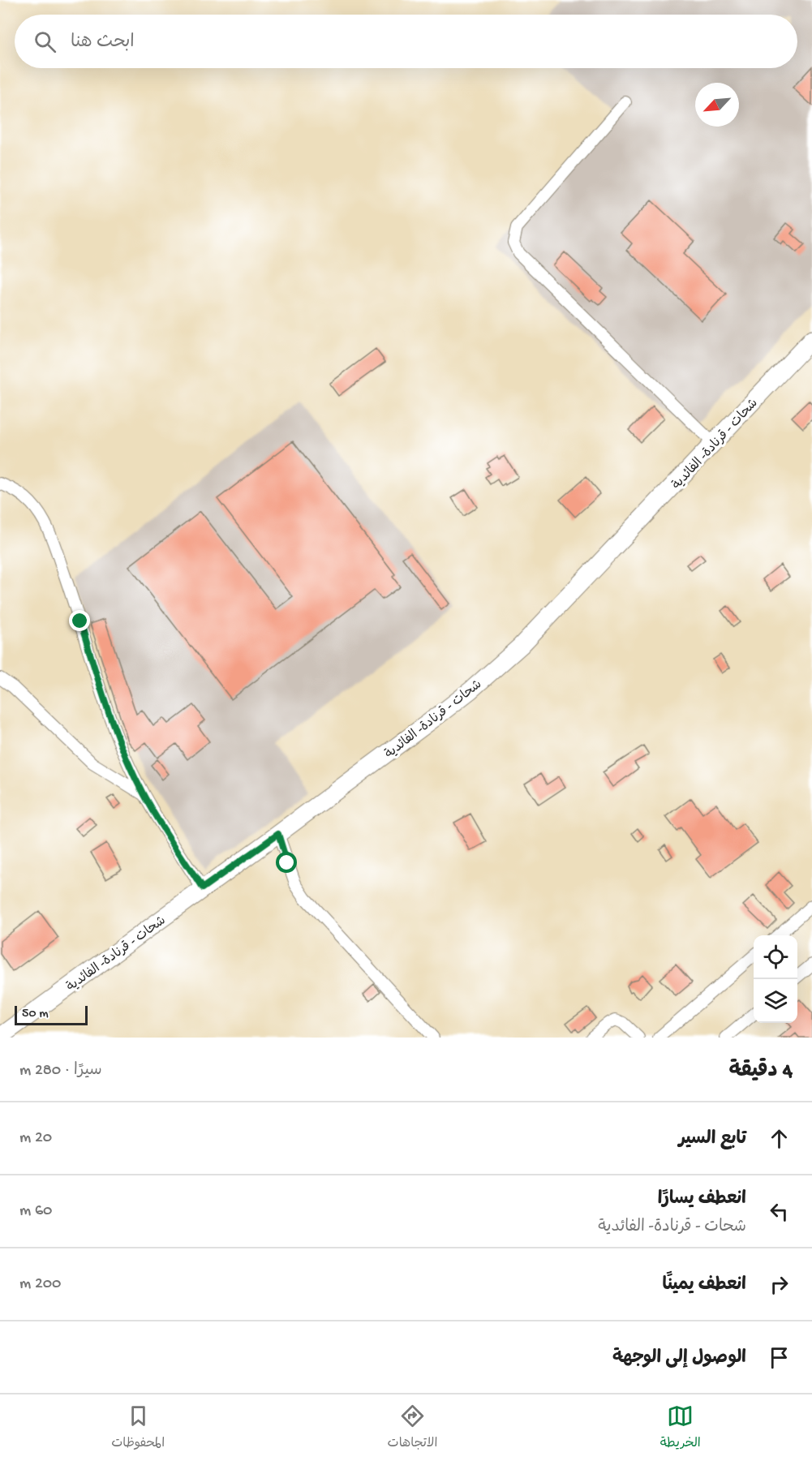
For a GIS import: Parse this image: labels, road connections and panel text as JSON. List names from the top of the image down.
{
  "streets": {
    "main road": ["شحات - قرنادة- الفائدية"]
  },
  "scale_bar": "50 m",
  "north": "bottom left",
  "page": {
    "search": "ابحث هنا",
    "scale": "50 m",
    "heading": ["4 دقيقة", "سيرًا · 280 m"],
    "list": [
      ["تابع السير", "20 m"],
      ["انعطف يسارًا", "شحات - قرنادة- الفائدية", "60 m"],
      ["انعطف يمينًا", "200 m"],
      "الوصول إلى الوجهة"
    ],
    "nav": ["الخريطة", "الاتجاهات", "المحفوظات"]
  }
}
